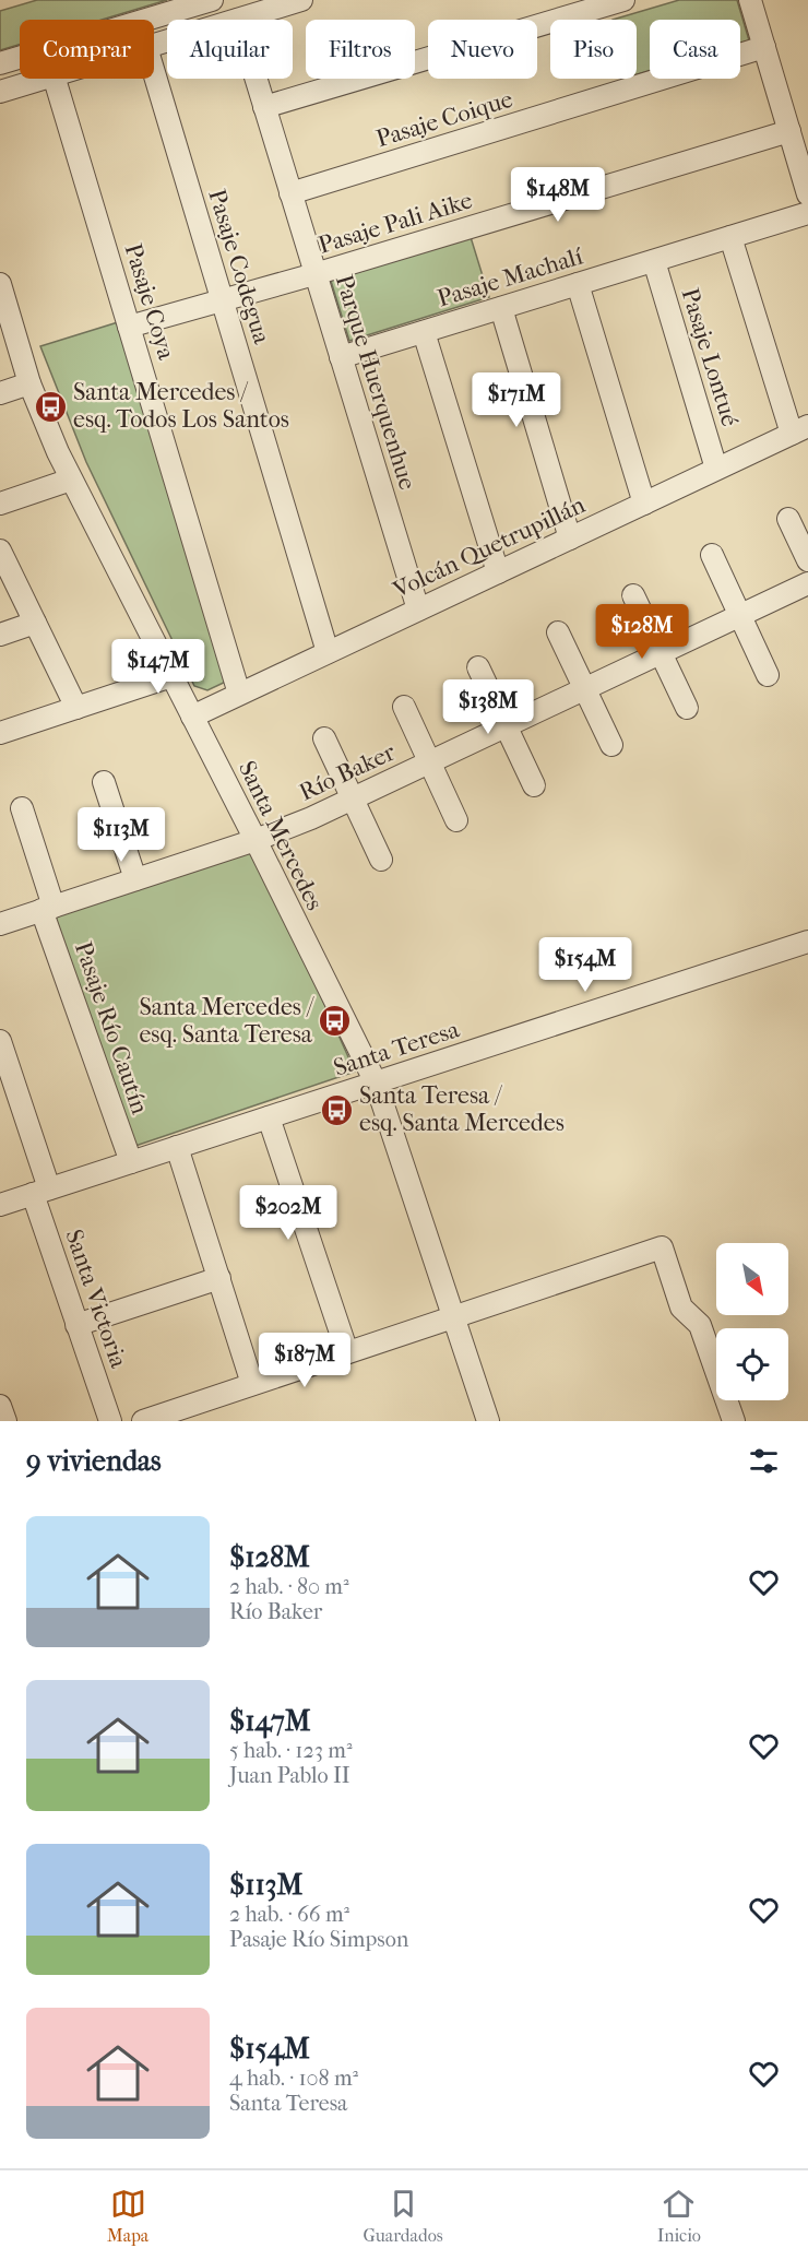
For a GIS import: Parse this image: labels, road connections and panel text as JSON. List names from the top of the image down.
{
  "streets": {
    "street": [
      "Pasaje Coique",
      "Pasaje Pali Aike",
      "Pasaje Codegua",
      "Pasaje Machalí",
      "Pasaje Coya",
      "Pasaje Lontué",
      "Parque Huerquenhue",
      "Volcán Quetrupillán",
      "Río Baker",
      "Santa Mercedes",
      "Pasaje Río Cautín",
      "Santa Teresa",
      "Santa Victoria"
    ]
  },
  "crossings": [
    ["Pasaje Coique", "Parque Huerquenhue"],
    ["Pasaje Pali Aike", "Pasaje Codegua"],
    ["Pasaje Pali Aike", "Pasaje Coya"],
    ["Pasaje Pali Aike", "Parque Huerquenhue"],
    ["Pasaje Codegua", "Volcán Quetrupillán"],
    ["Pasaje Machalí", "Pasaje Lontué"],
    ["Pasaje Machalí", "Parque Huerquenhue"],
    ["Pasaje Coya", "Volcán Quetrupillán"],
    ["Pasaje Lontué", "Volcán Quetrupillán"],
    ["Parque Huerquenhue", "Volcán Quetrupillán"],
    ["Volcán Quetrupillán", "Santa Mercedes"],
    ["Río Baker", "Santa Mercedes"],
    ["Río Baker", "Pasaje Río Cautín"],
    ["Santa Mercedes", "Santa Teresa"],
    ["Pasaje Río Cautín", "Santa Teresa"],
    ["Santa Teresa", "Santa Victoria"]
  ],
  "places": {
    "bus stop": ["Santa Mercedes / esq. Todos Los Santos", "Santa Mercedes / esq. Santa Teresa", "Santa Teresa / esq. Santa Mercedes"]
  },
  "north": "bottom right",
  "page": {
    "chip": [
      "Comprar",
      "Alquilar",
      "Filtros",
      "Nuevo",
      "Piso",
      "Casa"
    ],
    "price": [
      "$148M",
      "$171M",
      "$128M",
      "$147M",
      "$138M",
      "$113M",
      "$154M",
      "$202M",
      "$187M"
    ],
    "heading": "9 viviendas",
    "list": [
      {
        "name": "$128M",
        "note": "2 hab. · 80 m² · Río Baker"
      },
      {
        "name": "$147M",
        "note": "5 hab. · 123 m² · Juan Pablo II"
      },
      {
        "name": "$113M",
        "note": "2 hab. · 66 m² · Pasaje Río Simpson"
      },
      {
        "name": "$154M",
        "note": "4 hab. · 108 m² · Santa Teresa"
      }
    ],
    "tabs": ["Mapa", "Guardados", "Inicio"]
  }
}
